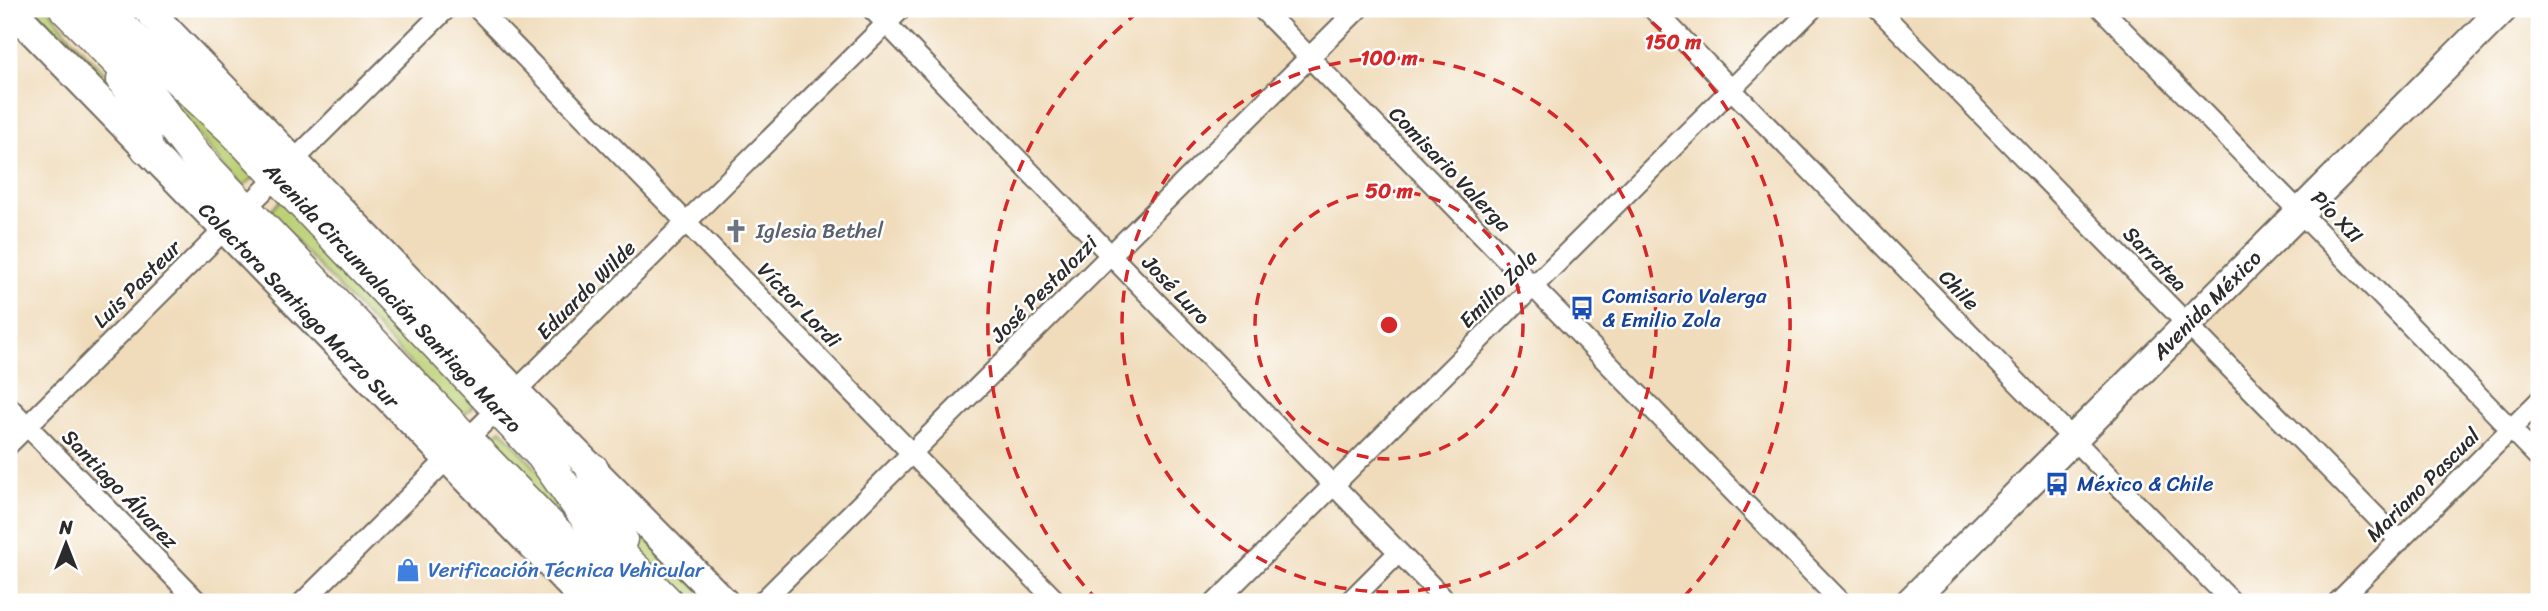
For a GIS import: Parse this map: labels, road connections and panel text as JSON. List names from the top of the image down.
{
  "streets": {
    "main road": ["Avenida Circunvalación Santiago Marzo"],
    "street": [
      "Comisario Valerga",
      "Pío XII",
      "Sarratea",
      "Luis Pasteur",
      "José Pestalozzi",
      "Emilio Zola",
      "Eduardo Wilde",
      "José Luro",
      "Chile",
      "Víctor Lordi",
      "Avenida México",
      "Colectora Santiago Marzo Sur",
      "Mariano Pascual",
      "Santiago Álvarez"
    ]
  },
  "crossings": [
    ["Comisario Valerga", "José Pestalozzi"],
    ["Comisario Valerga", "Emilio Zola"],
    ["Pío XII", "Avenida México"],
    ["Pío XII", "Mariano Pascual"],
    ["Sarratea", "Avenida México"],
    ["Sarratea", "Mariano Pascual"],
    ["Luis Pasteur", "Avenida Circunvalación Santiago Marzo"],
    ["Luis Pasteur", "Colectora Santiago Marzo Sur"],
    ["Luis Pasteur", "Santiago Álvarez"],
    ["José Pestalozzi", "José Luro"],
    ["José Pestalozzi", "Víctor Lordi"],
    ["Emilio Zola", "José Luro"],
    ["Emilio Zola", "Chile"],
    ["Eduardo Wilde", "José Luro"],
    ["Eduardo Wilde", "Avenida Circunvalación Santiago Marzo"],
    ["Eduardo Wilde", "Víctor Lordi"],
    ["Chile", "Avenida México"]
  ],
  "places": {
    "church": ["Iglesia Bethel"],
    "bus stop": ["Comisario Valerga & Emilio Zola", "México & Chile"],
    "shop": ["Verificación Técnica Vehicular"]
  },
  "north": "top",
  "rings": ["150 m", "100 m", "50 m"]
}
